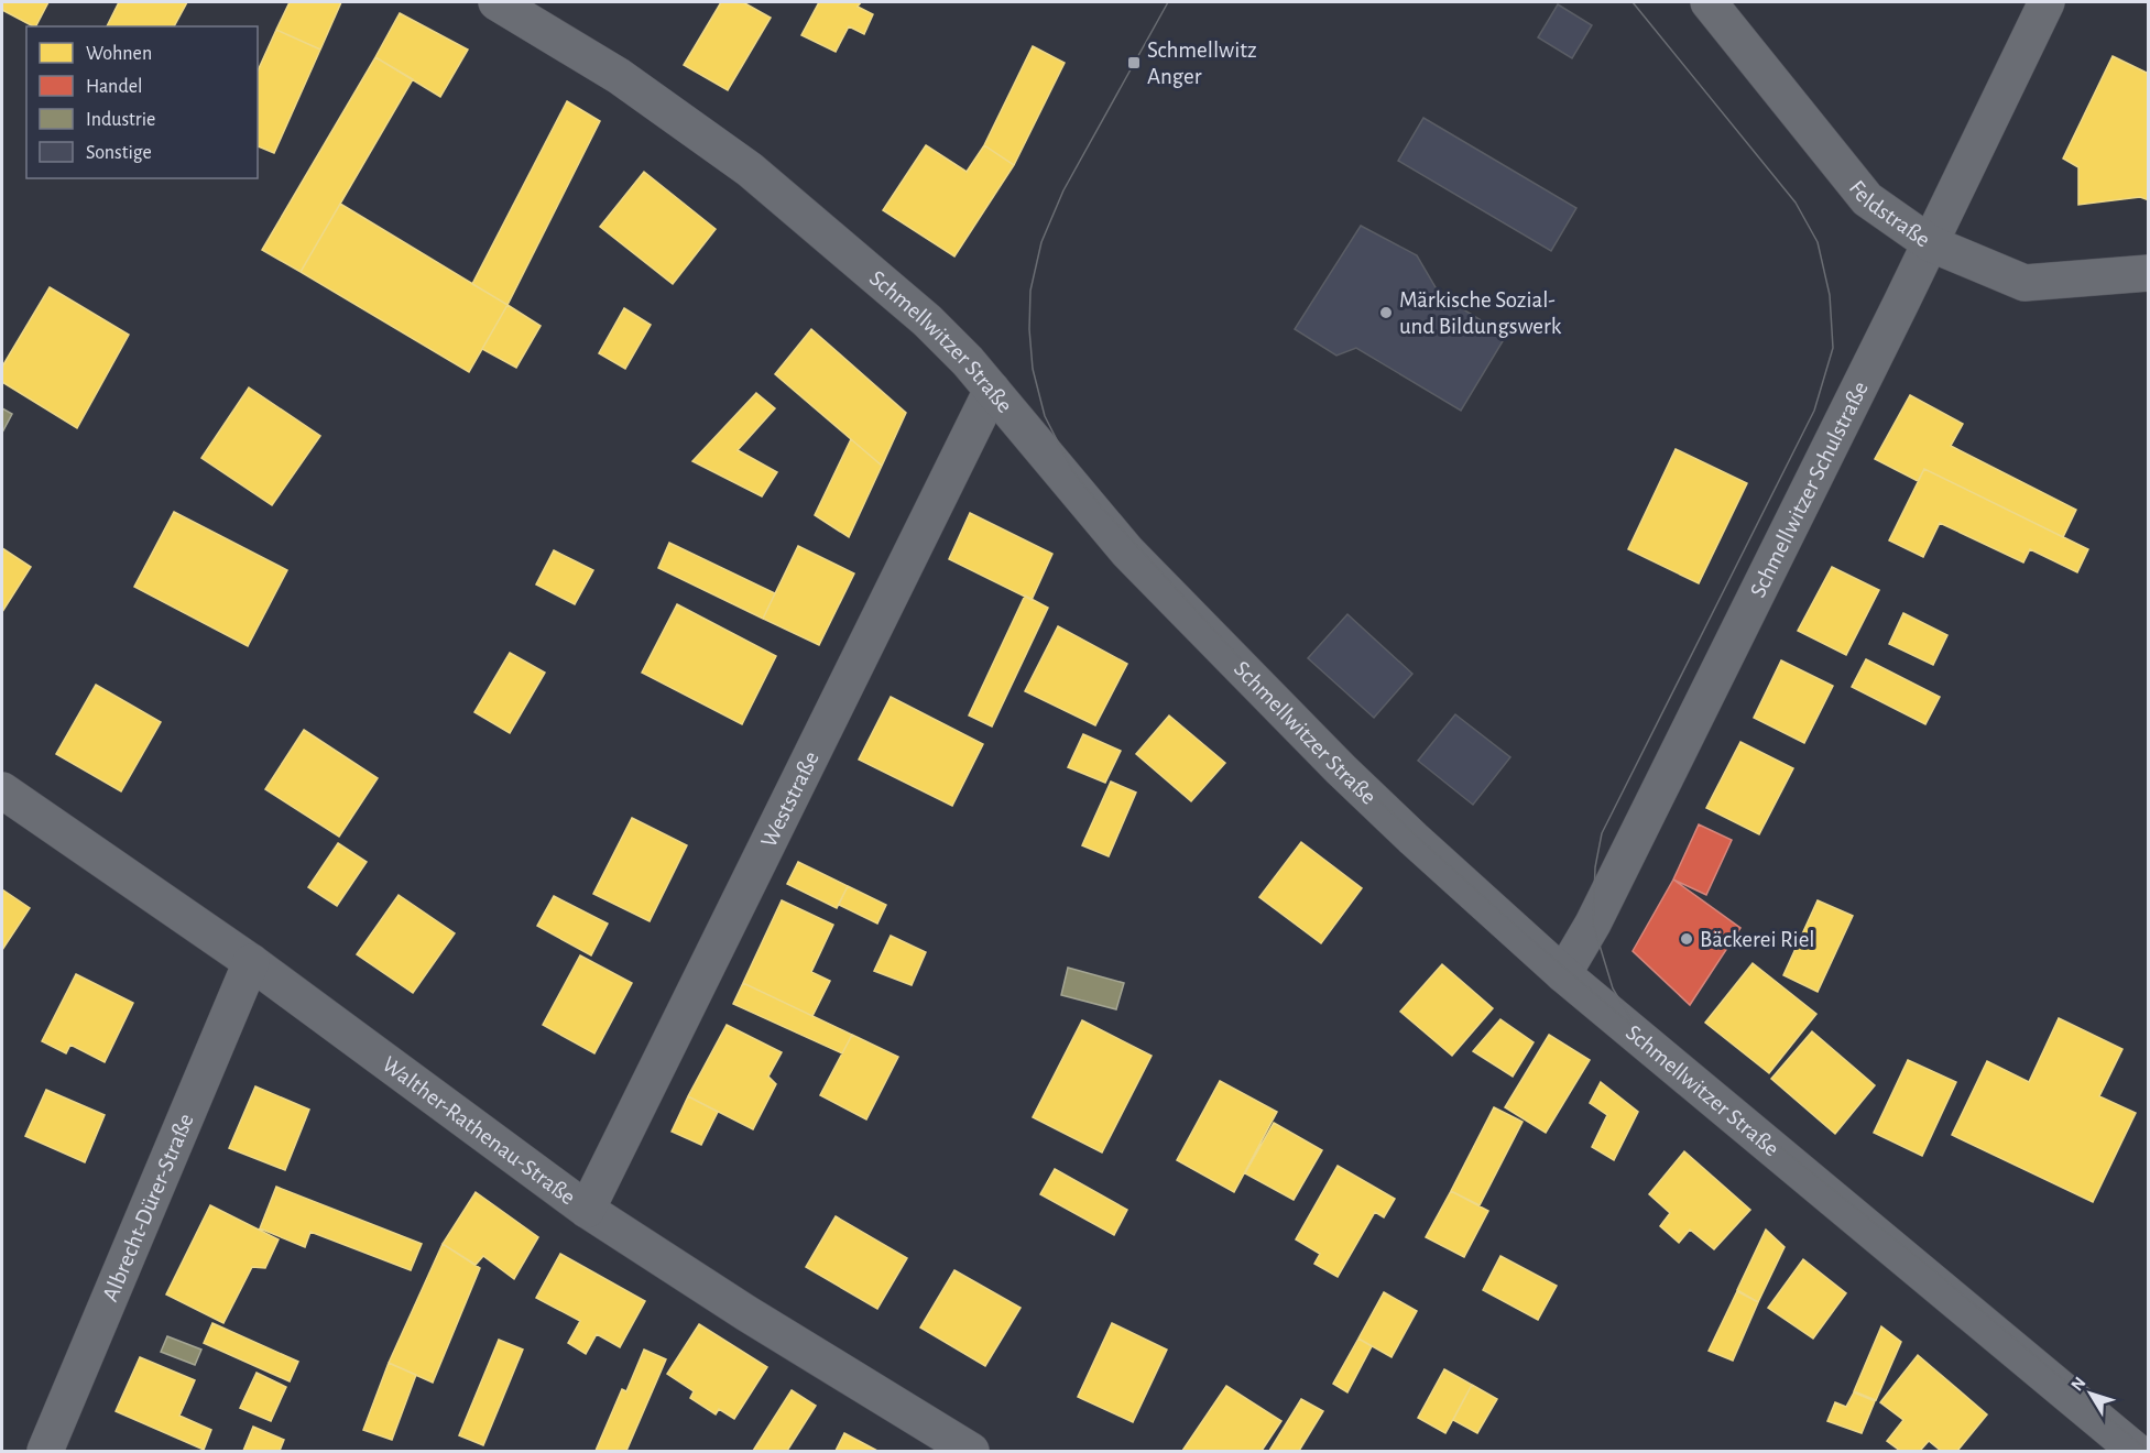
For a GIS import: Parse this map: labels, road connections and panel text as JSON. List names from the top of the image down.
{
  "streets": {
    "street": [
      "Feldstraße",
      "Schmellwitzer Straße",
      "Schmellwitzer Schulstraße",
      "Weststraße",
      "Walther-Rathenau-Straße",
      "Albrecht-Dürer-Straße"
    ]
  },
  "crossings": [
    ["Feldstraße", "Schmellwitzer Schulstraße"],
    ["Schmellwitzer Straße", "Schmellwitzer Schulstraße"],
    ["Schmellwitzer Straße", "Weststraße"],
    ["Weststraße", "Walther-Rathenau-Straße"],
    ["Walther-Rathenau-Straße", "Albrecht-Dürer-Straße"]
  ],
  "places": {
    "transit": ["Schmellwitz Anger"],
    "other": ["Märkische Sozial- und Bildungswerk", "Bäckerei Riel"]
  },
  "legend": [
    "Wohnen",
    "Handel",
    "Industrie",
    "Sonstige"
  ],
  "north": "top left"
}
